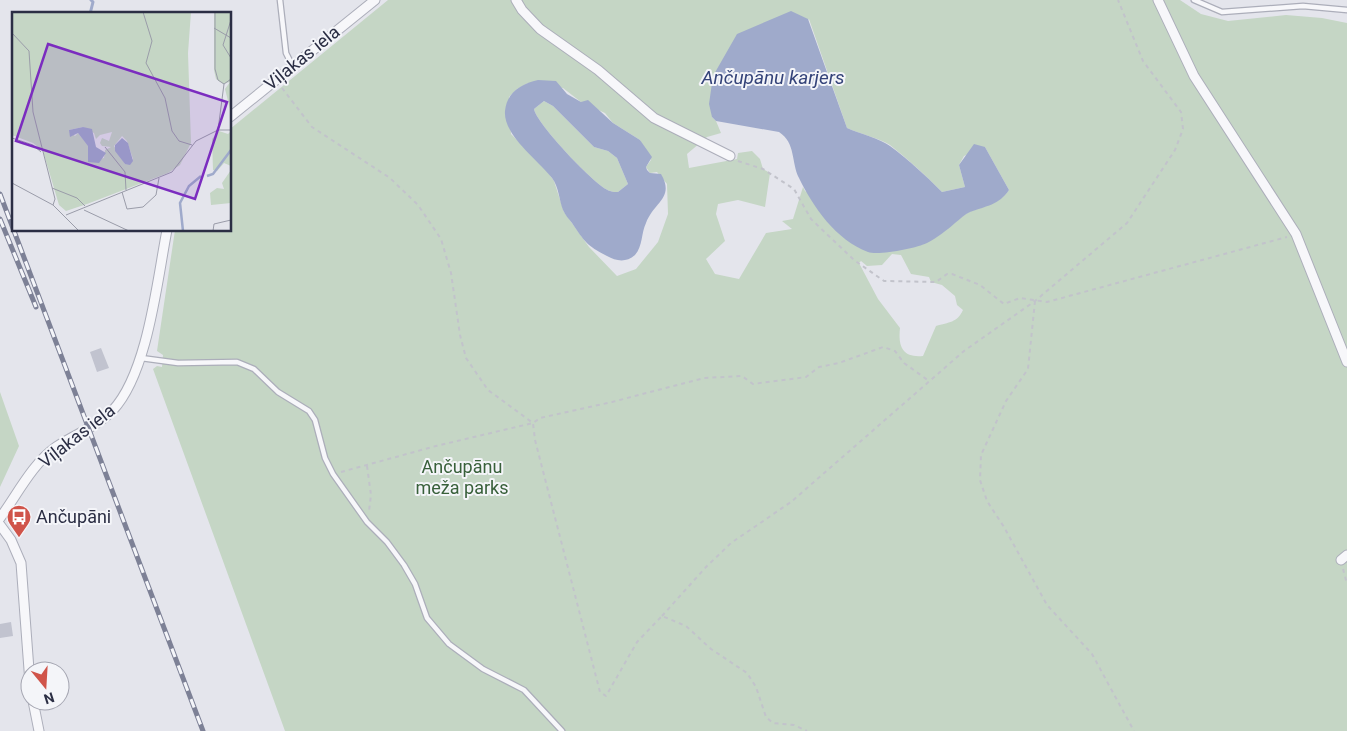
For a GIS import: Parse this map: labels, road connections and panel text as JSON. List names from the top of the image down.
{
  "streets": {
    "street": ["Viļakas iela"]
  },
  "water": ["Ančupānu karjers"],
  "parks": ["Ančupānu meža parks"],
  "places": {
    "bus stop": ["Ančupāni"]
  },
  "north": "bottom"
}
